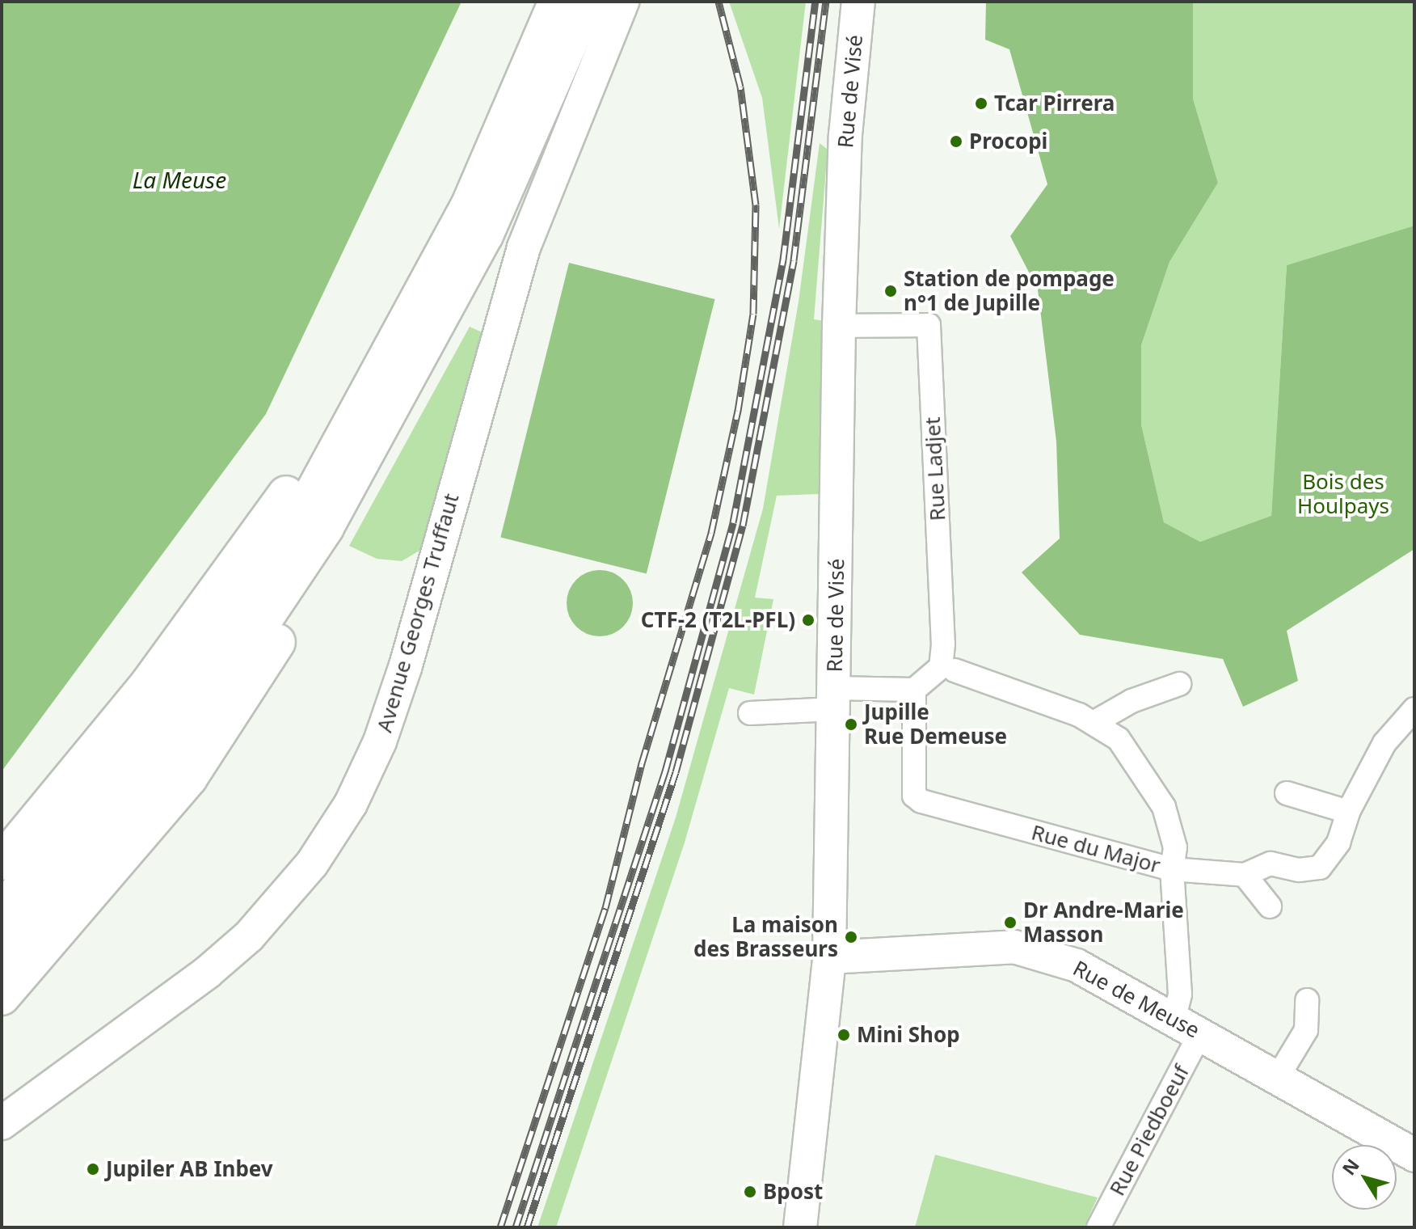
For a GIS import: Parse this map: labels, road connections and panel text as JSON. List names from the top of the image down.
{
  "streets": {
    "street": [
      "Rue de Visé",
      "Rue Ladjet",
      "Avenue Georges Truffaut",
      "Rue du Major",
      "Rue de Meuse",
      "Rue Piedboeuf"
    ]
  },
  "crossings": [
    ["Rue de Visé", "Rue Ladjet"],
    ["Rue de Visé", "Rue de Meuse"],
    ["Rue Ladjet", "Rue du Major"],
    ["Rue du Major", "Rue de Meuse"],
    ["Rue du Major", "Rue Piedboeuf"],
    ["Rue de Meuse", "Rue Piedboeuf"]
  ],
  "water": ["La Meuse"],
  "parks": ["Bois des Houlpays"],
  "places": [
    "Tcar Pirrera",
    "Procopi",
    "Station de pompage n°1 de Jupille",
    "CTF-2 (T2L-PFL)",
    "Jupille Rue Demeuse",
    "Dr Andre-Marie Masson",
    "La maison des Brasseurs",
    "Mini Shop",
    "Jupiler AB Inbev",
    "Bpost"
  ],
  "north": "top left"
}
